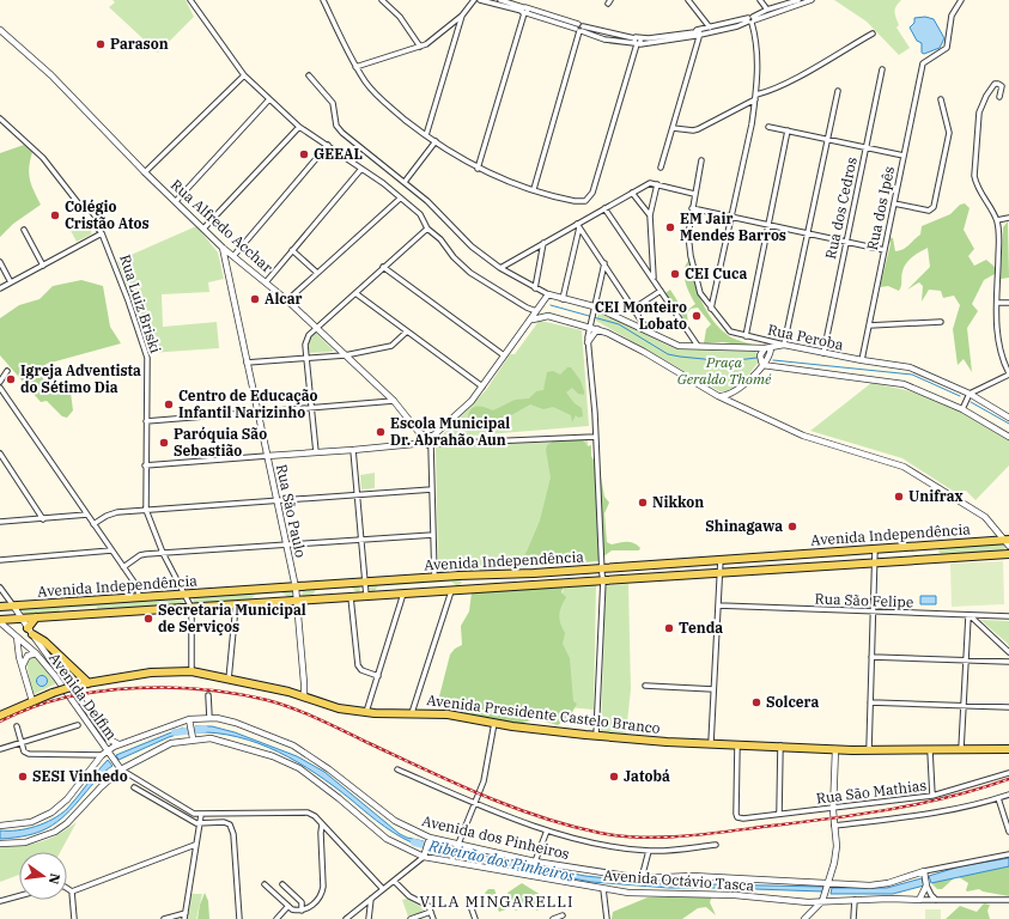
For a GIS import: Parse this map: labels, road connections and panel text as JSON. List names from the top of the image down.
{
  "streets": {
    "main road": ["Avenida Independência", "Avenida Presidente Castelo Branco"],
    "street": [
      "Rua dos Cedros",
      "Rua dos Ipês",
      "Rua Alfredo Acchar",
      "Rua Luiz Briski",
      "Rua Peroba",
      "Rua São Paulo",
      "Rua São Felipe",
      "Avenida Delfim",
      "Rua São Mathias",
      "Avenida dos Pinheiros",
      "Avenida Octávio Tasca"
    ]
  },
  "crossings": [
    ["Rua dos Cedros", "Rua Peroba"],
    ["Rua dos Ipês", "Rua Peroba"],
    ["Rua Alfredo Acchar", "Rua São Paulo"],
    ["Rua Luiz Briski", "Avenida Independência"],
    ["Rua Luiz Briski", "Avenida Presidente Castelo Branco"],
    ["Rua São Paulo", "Avenida Independência"],
    ["Rua São Paulo", "Avenida Presidente Castelo Branco"],
    ["Avenida Independência", "Avenida Delfim"],
    ["Avenida Delfim", "Avenida dos Pinheiros"],
    ["Avenida Delfim", "Avenida Octávio Tasca"],
    ["Avenida Presidente Castelo Branco", "Rua São Mathias"]
  ],
  "districts": ["VILA MINGARELLI"],
  "water": ["Ribeirão dos Pinheiros"],
  "parks": ["Praça Geraldo Thomé"],
  "places": [
    "Parason",
    "GEEAL",
    "Colégio Cristão Atos",
    "EM Jair Mendes Barros",
    "CEI Cuca",
    "Alcar",
    "CEI Monteiro Lobato",
    "Igreja Adventista do Sétimo Dia",
    "Centro de Educação Infantil Narizinho",
    "Escola Municipal Dr. Abrahão Aun",
    "Paróquia São Sebastião",
    "Unifrax",
    "Nikkon",
    "Shinagawa",
    "Secretaria Municipal de Serviços",
    "Tenda",
    "Solcera",
    "SESI Vinhedo",
    "Jatobá"
  ],
  "north": "right"
}
